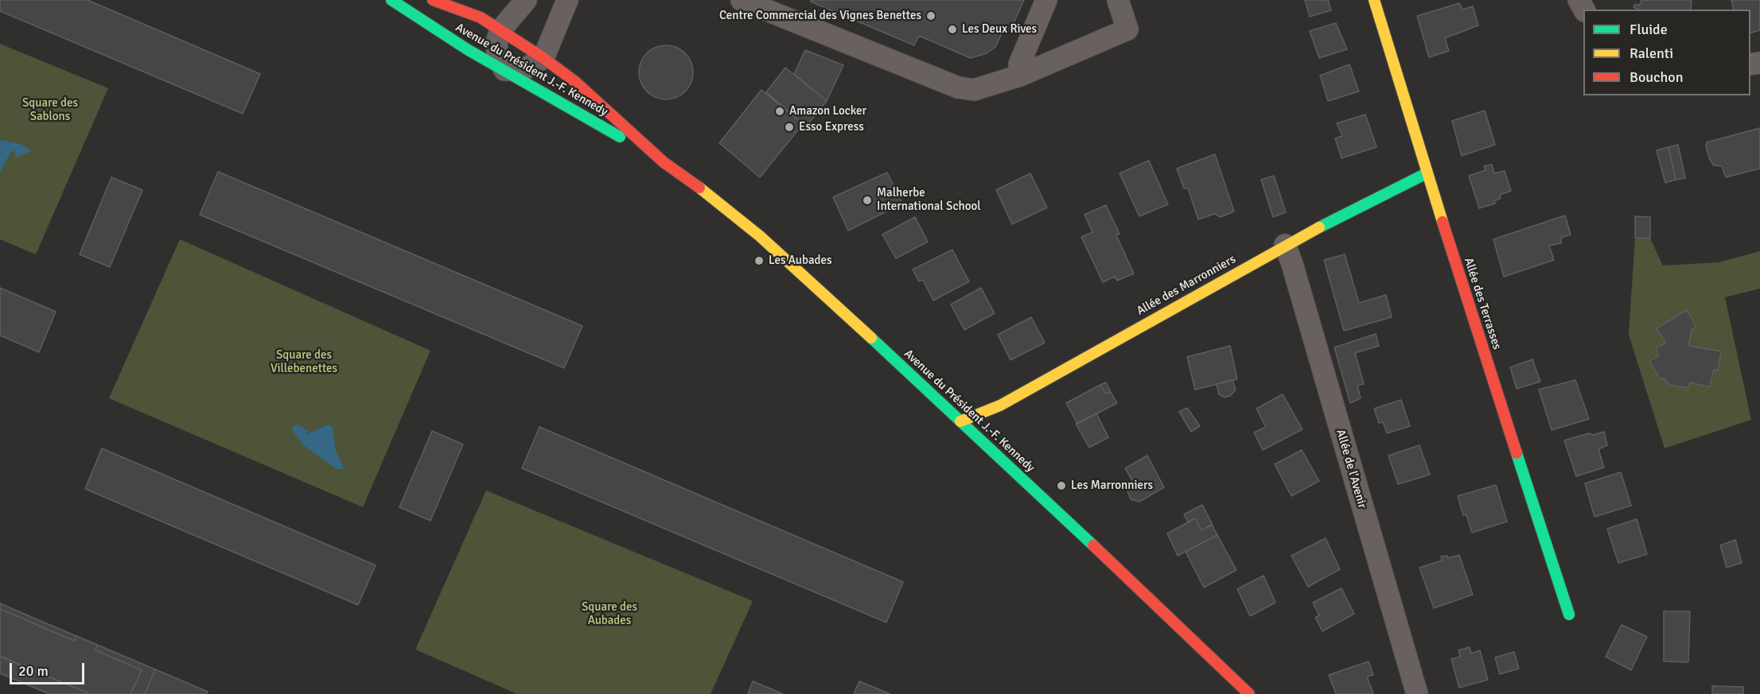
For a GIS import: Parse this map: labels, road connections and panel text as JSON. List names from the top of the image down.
{
  "streets": {
    "main road": ["Avenue du Président J.-F. Kennedy", "Allée des Marronniers", "Allée des Terrasses"],
    "street": ["Allée de l'Avenir"]
  },
  "crossings": [
    ["Avenue du Président J.-F. Kennedy", "Allée des Marronniers"],
    ["Allée des Marronniers", "Allée des Terrasses"],
    ["Allée des Marronniers", "Allée de l'Avenir"]
  ],
  "parks": ["Square des Sablons", "Square des Villebenettes", "Square des Aubades"],
  "places": [
    "Centre Commercial des Vignes Benettes",
    "Les Deux Rives",
    "Amazon Locker",
    "Esso Express",
    "Malherbe International School",
    "Les Aubades",
    "Les Marronniers"
  ],
  "legend": ["Fluide", "Ralenti", "Bouchon"],
  "scale_bar": "20 m"
}
